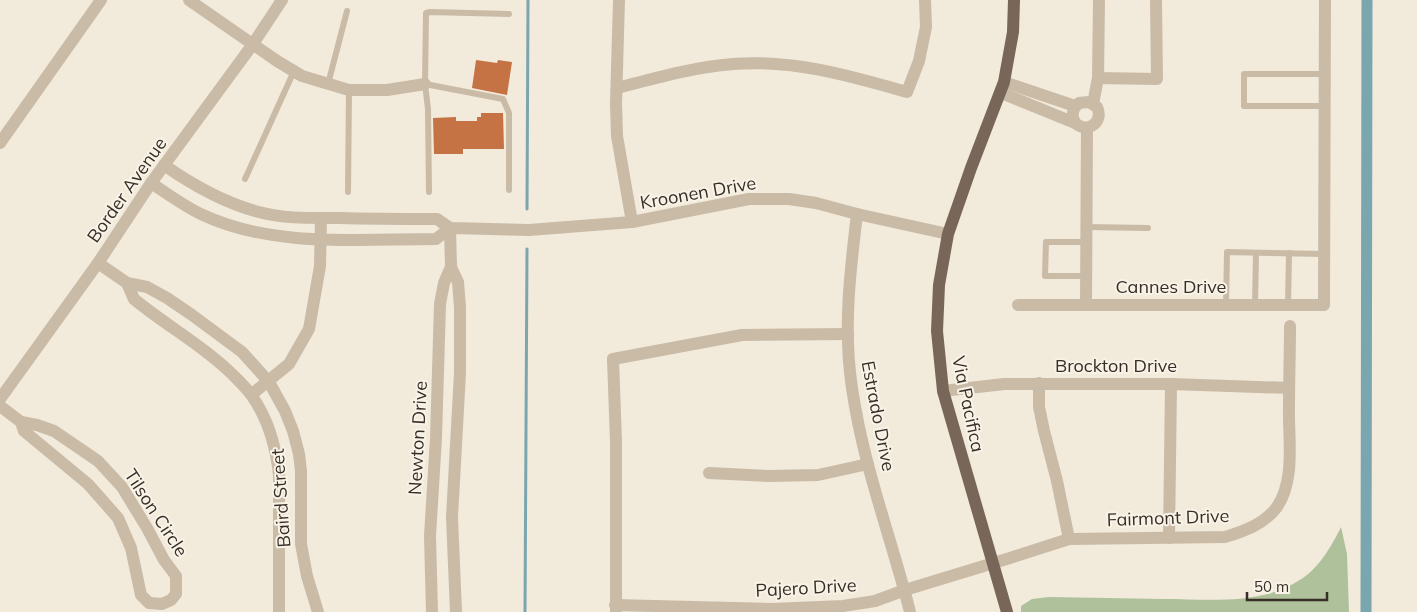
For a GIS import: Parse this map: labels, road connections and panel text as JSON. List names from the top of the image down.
{
  "streets": {
    "main road": ["Via Pacifica"],
    "street": [
      "Border Avenue",
      "Kroonen Drive",
      "Cannes Drive",
      "Brockton Drive",
      "Estrado Drive",
      "Newton Drive",
      "Baird Street",
      "Tilson Circle",
      "Fairmont Drive",
      "Pajero Drive"
    ]
  },
  "crossings": [
    ["Border Avenue", "Kroonen Drive"],
    ["Border Avenue", "Baird Street"],
    ["Kroonen Drive", "Via Pacifica"],
    ["Kroonen Drive", "Estrado Drive"],
    ["Kroonen Drive", "Newton Drive"],
    ["Brockton Drive", "Via Pacifica"],
    ["Brockton Drive", "Fairmont Drive"],
    ["Via Pacifica", "Fairmont Drive"],
    ["Via Pacifica", "Pajero Drive"],
    ["Estrado Drive", "Pajero Drive"],
    ["Fairmont Drive", "Pajero Drive"]
  ],
  "scale_bar": "50 m"
}
